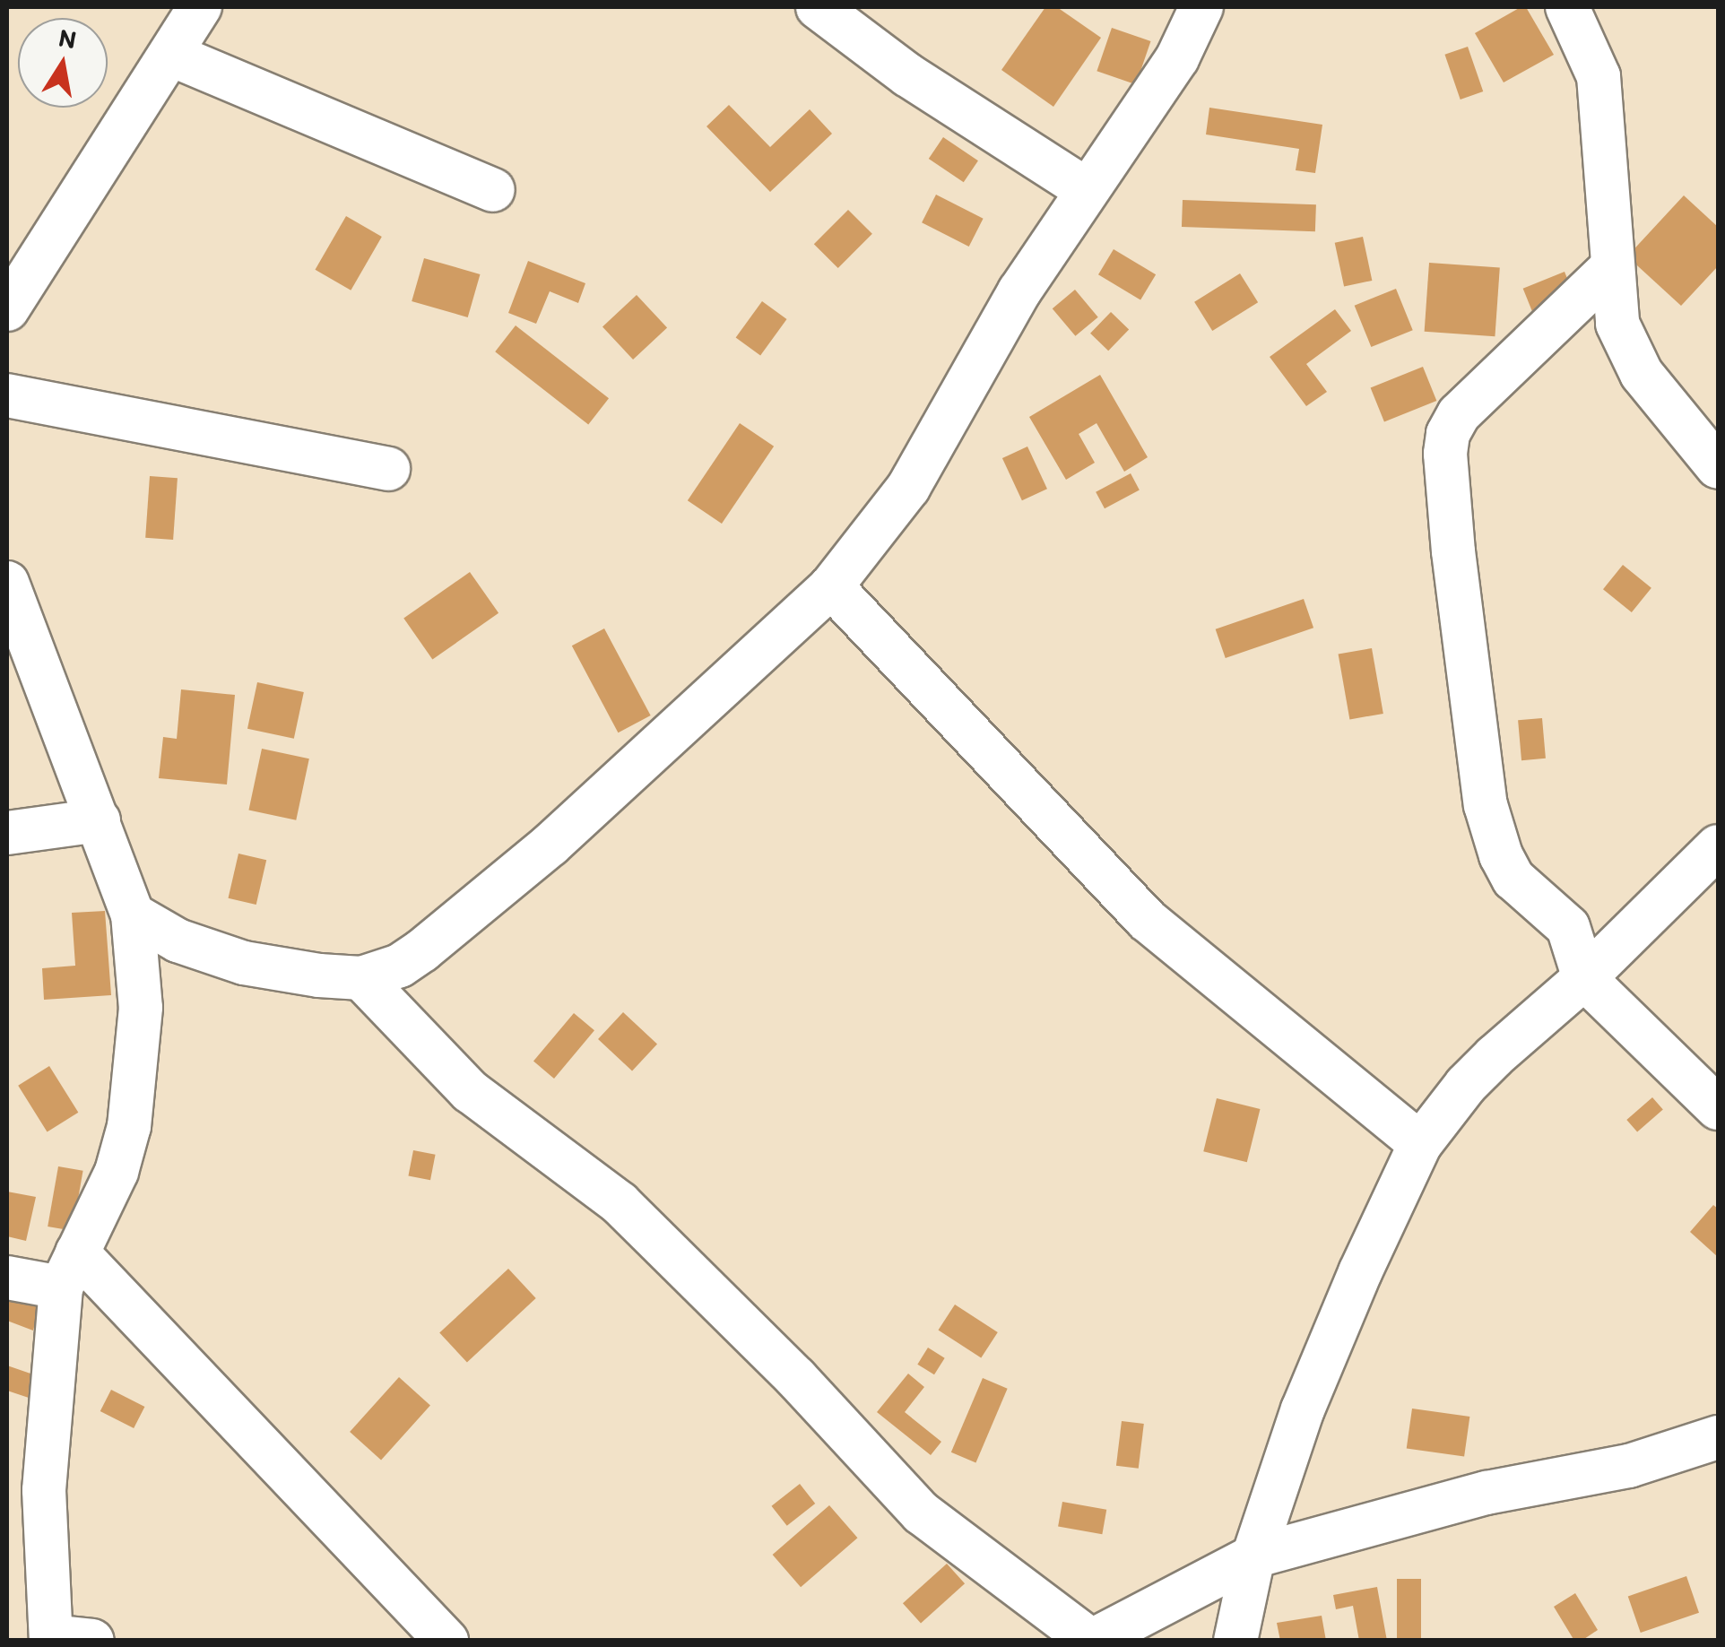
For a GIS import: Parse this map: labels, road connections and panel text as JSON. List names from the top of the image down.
{
  "north": "top"
}
